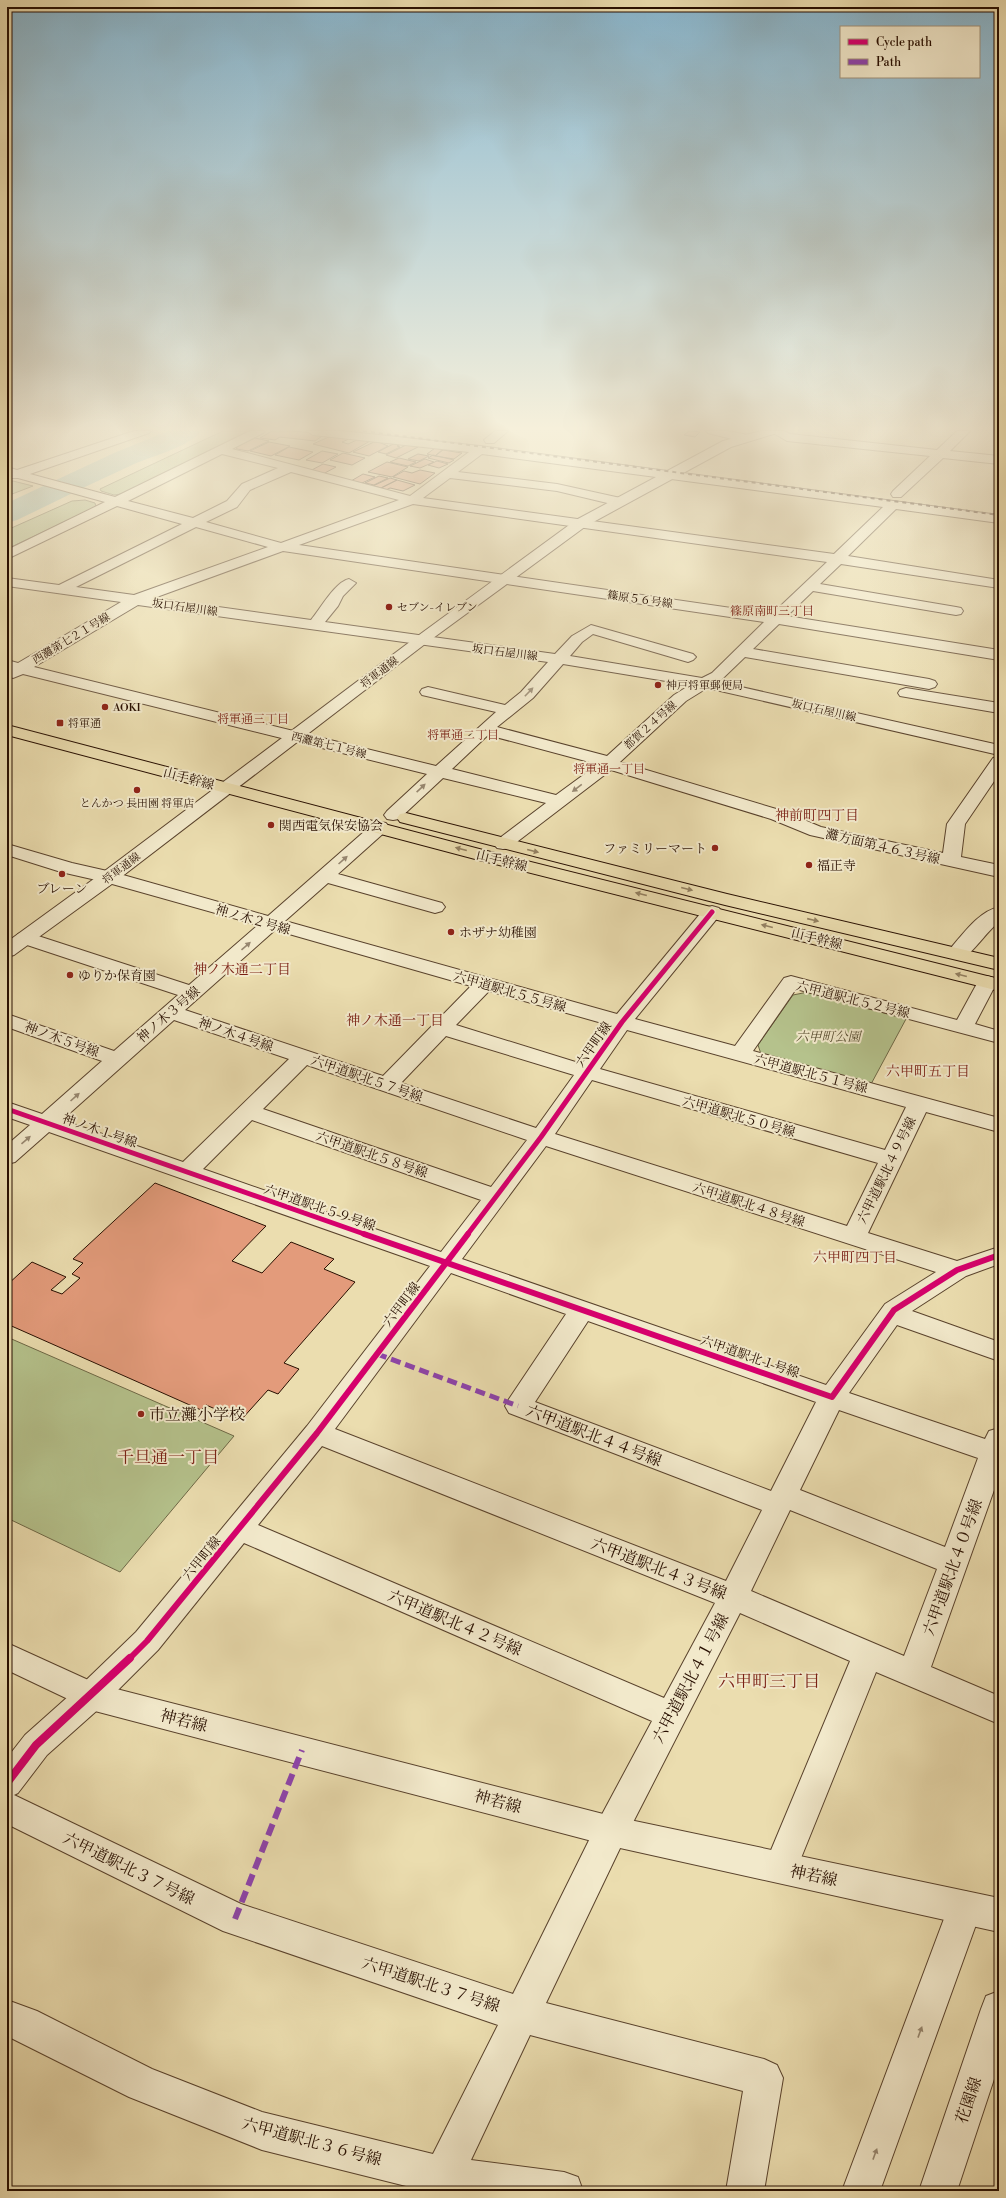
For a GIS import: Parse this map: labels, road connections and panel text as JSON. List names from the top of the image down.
{
  "streets": {
    "main road": ["山手幹線"],
    "street": [
      "篠原５６号線",
      "坂口石屋川線",
      "西灘第七２１号線",
      "将軍通線",
      "都賀２４号線",
      "西灘第七１号線",
      "灘方面第４６３号線",
      "神ノ木２号線",
      "六甲道駅北５５号線",
      "六甲道駅北５２号線",
      "神ノ木３号線",
      "神ノ木４号線",
      "神ノ木５号線",
      "六甲町線",
      "六甲道駅北５１号線",
      "六甲道駅北５７号線",
      "六甲道駅北５０号線",
      "神ノ木１号線",
      "六甲道駅北５８号線",
      "六甲道駅北４９号線",
      "六甲道駅北４８号線",
      "六甲道駅北５９号線",
      "六甲道駅北１号線",
      "六甲道駅北４４号線",
      "六甲道駅北４０号線",
      "六甲道駅北４３号線",
      "六甲道駅北４２号線",
      "六甲道駅北４１号線",
      "神若線",
      "六甲道駅北３７号線",
      "花園線",
      "六甲道駅北３６号線"
    ]
  },
  "crossings": [
    ["篠原５６号線", "西灘第七２１号線"],
    ["篠原５６号線", "将軍通線"],
    ["篠原５６号線", "都賀２４号線"],
    ["坂口石屋川線", "西灘第七２１号線"],
    ["坂口石屋川線", "将軍通線"],
    ["坂口石屋川線", "都賀２４号線"],
    ["坂口石屋川線", "神ノ木３号線"],
    ["西灘第七２１号線", "西灘第七１号線"],
    ["将軍通線", "西灘第七１号線"],
    ["将軍通線", "山手幹線"],
    ["将軍通線", "神ノ木２号線"],
    ["都賀２４号線", "西灘第七１号線"],
    ["都賀２４号線", "山手幹線"],
    ["都賀２４号線", "灘方面第４６３号線"],
    ["西灘第七１号線", "神ノ木３号線"],
    ["山手幹線", "神ノ木３号線"],
    ["山手幹線", "六甲町線"],
    ["灘方面第４６３号線", "神ノ木３号線"],
    ["神ノ木２号線", "六甲道駅北５５号線"],
    ["神ノ木２号線", "神ノ木３号線"],
    ["六甲道駅北５５号線", "六甲町線"],
    ["六甲道駅北５５号線", "六甲道駅北５１号線"],
    ["六甲道駅北５２号線", "六甲道駅北５１号線"],
    ["神ノ木３号線", "神ノ木４号線"],
    ["神ノ木３号線", "神ノ木５号線"],
    ["神ノ木３号線", "神ノ木１号線"],
    ["神ノ木４号線", "六甲道駅北５７号線"],
    ["六甲町線", "六甲道駅北５１号線"],
    ["六甲町線", "六甲道駅北５７号線"],
    ["六甲町線", "六甲道駅北５０号線"],
    ["六甲町線", "六甲道駅北５８号線"],
    ["六甲町線", "六甲道駅北４８号線"],
    ["六甲町線", "六甲道駅北５９号線"],
    ["六甲町線", "六甲道駅北１号線"],
    ["六甲町線", "六甲道駅北４３号線"],
    ["六甲町線", "六甲道駅北４２号線"],
    ["六甲町線", "神若線"],
    ["六甲道駅北５１号線", "六甲道駅北４９号線"],
    ["六甲道駅北５７号線", "神ノ木１号線"],
    ["六甲道駅北５７号線", "六甲道駅北５８号線"],
    ["六甲道駅北５７号線", "六甲道駅北４８号線"],
    ["六甲道駅北５７号線", "六甲道駅北５９号線"],
    ["六甲道駅北５０号線", "六甲道駅北４９号線"],
    ["神ノ木１号線", "六甲道駅北５９号線"],
    ["六甲道駅北４９号線", "六甲道駅北４８号線"],
    ["六甲道駅北５９号線", "六甲道駅北１号線"],
    ["六甲道駅北１号線", "六甲道駅北４４号線"],
    ["六甲道駅北１号線", "六甲道駅北４０号線"],
    ["六甲道駅北１号線", "六甲道駅北４１号線"],
    ["六甲道駅北４４号線", "六甲道駅北４０号線"],
    ["六甲道駅北４４号線", "六甲道駅北４１号線"],
    ["六甲道駅北４０号線", "六甲道駅北４３号線"],
    ["六甲道駅北４３号線", "六甲道駅北４１号線"],
    ["六甲道駅北４２号線", "六甲道駅北４１号線"],
    ["六甲道駅北４１号線", "神若線"],
    ["六甲道駅北４１号線", "六甲道駅北３７号線"],
    ["六甲道駅北４１号線", "六甲道駅北３６号線"]
  ],
  "one_way": ["神ノ木３号線"],
  "districts": [
    "篠原南町三丁目",
    "将軍通三丁目",
    "将軍通二丁目",
    "将軍通一丁目",
    "神前町四丁目",
    "神ノ木通二丁目",
    "神ノ木通一丁目",
    "六甲町五丁目",
    "六甲町四丁目",
    "千旦通一丁目",
    "六甲町三丁目"
  ],
  "parks": ["六甲町公園"],
  "places": {
    "other": [
      "セブン-イレブン",
      "神戸将軍郵便局",
      "AOKI",
      "とんかつ 長田園 将軍店",
      "関西電気保安協会",
      "ファミリーマート",
      "福正寺",
      "ブレーン",
      "ホザナ幼稚園",
      "ゆりか保育園",
      "市立灘小学校"
    ],
    "transit": ["将軍通"]
  },
  "legend": ["Cycle path", "Path"]
}
